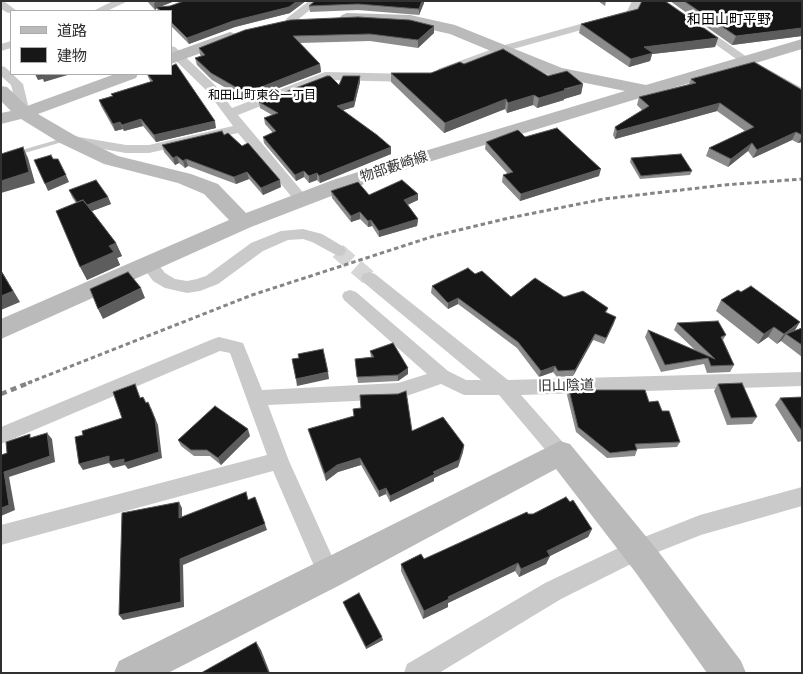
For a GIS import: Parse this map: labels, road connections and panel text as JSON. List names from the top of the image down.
{
  "streets": {
    "street": ["物部藪崎線", "旧山陰道"]
  },
  "districts": ["和田山町平野", "和田山町東谷一丁目"],
  "legend": ["道路", "建物"]
}
